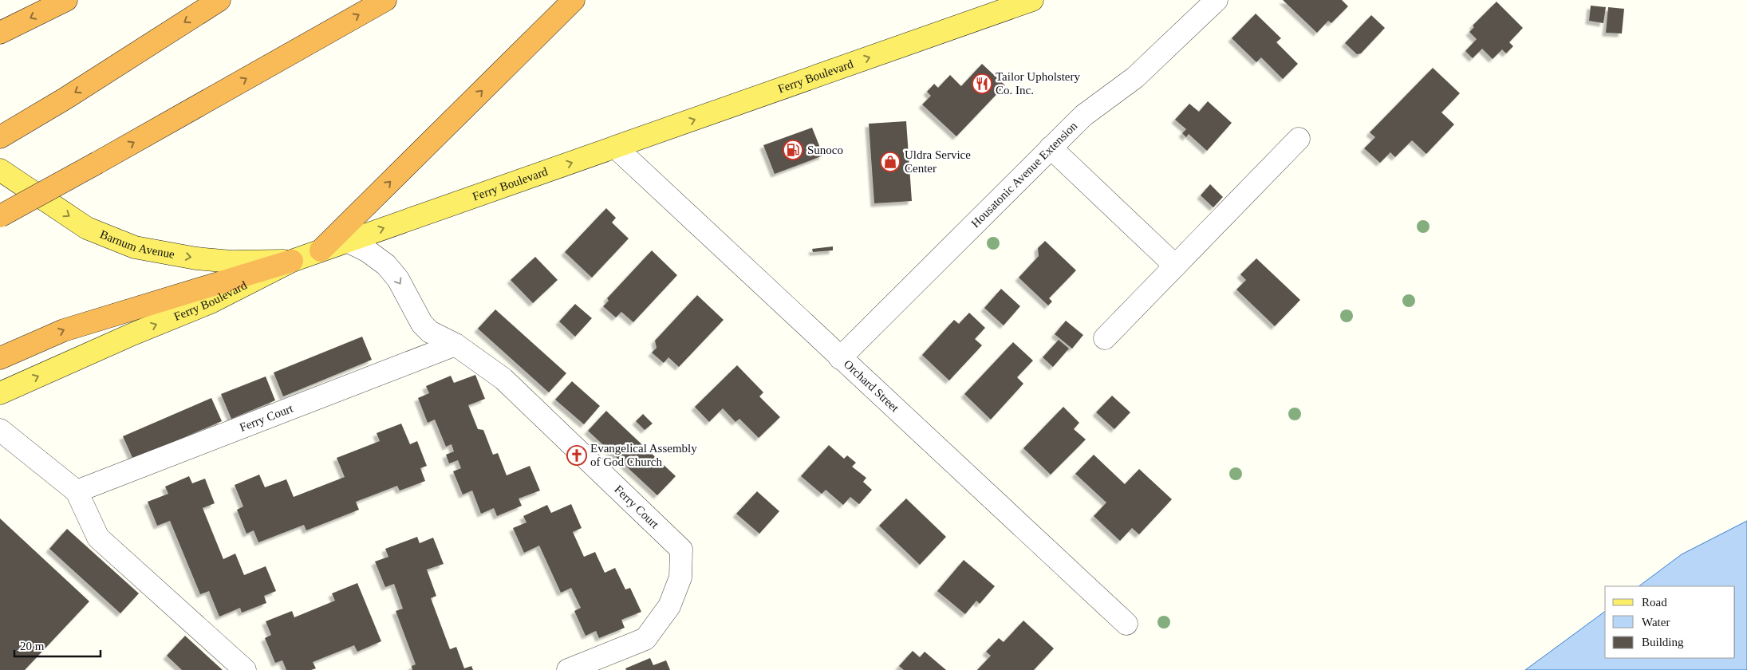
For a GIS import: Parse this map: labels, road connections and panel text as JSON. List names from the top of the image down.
{
  "streets": {
    "main road": ["Ferry Boulevard", "Barnum Avenue"],
    "street": ["Housatonic Avenue Extension", "Orchard Street", "Ferry Court"]
  },
  "crossings": [
    ["Ferry Boulevard", "Barnum Avenue"],
    ["Ferry Boulevard", "Orchard Street"],
    ["Ferry Boulevard", "Ferry Court"],
    ["Housatonic Avenue Extension", "Orchard Street"]
  ],
  "one_way": ["Ferry Boulevard", "Barnum Avenue"],
  "places": {
    "restaurant": ["Tailor Upholstery Co. Inc."],
    "fuel station": ["Sunoco"],
    "shop": ["Uldra Service Center"],
    "church": ["Evangelical Assembly of God Church"]
  },
  "legend": ["Road", "Water", "Building"],
  "scale_bar": "20 m"
}
